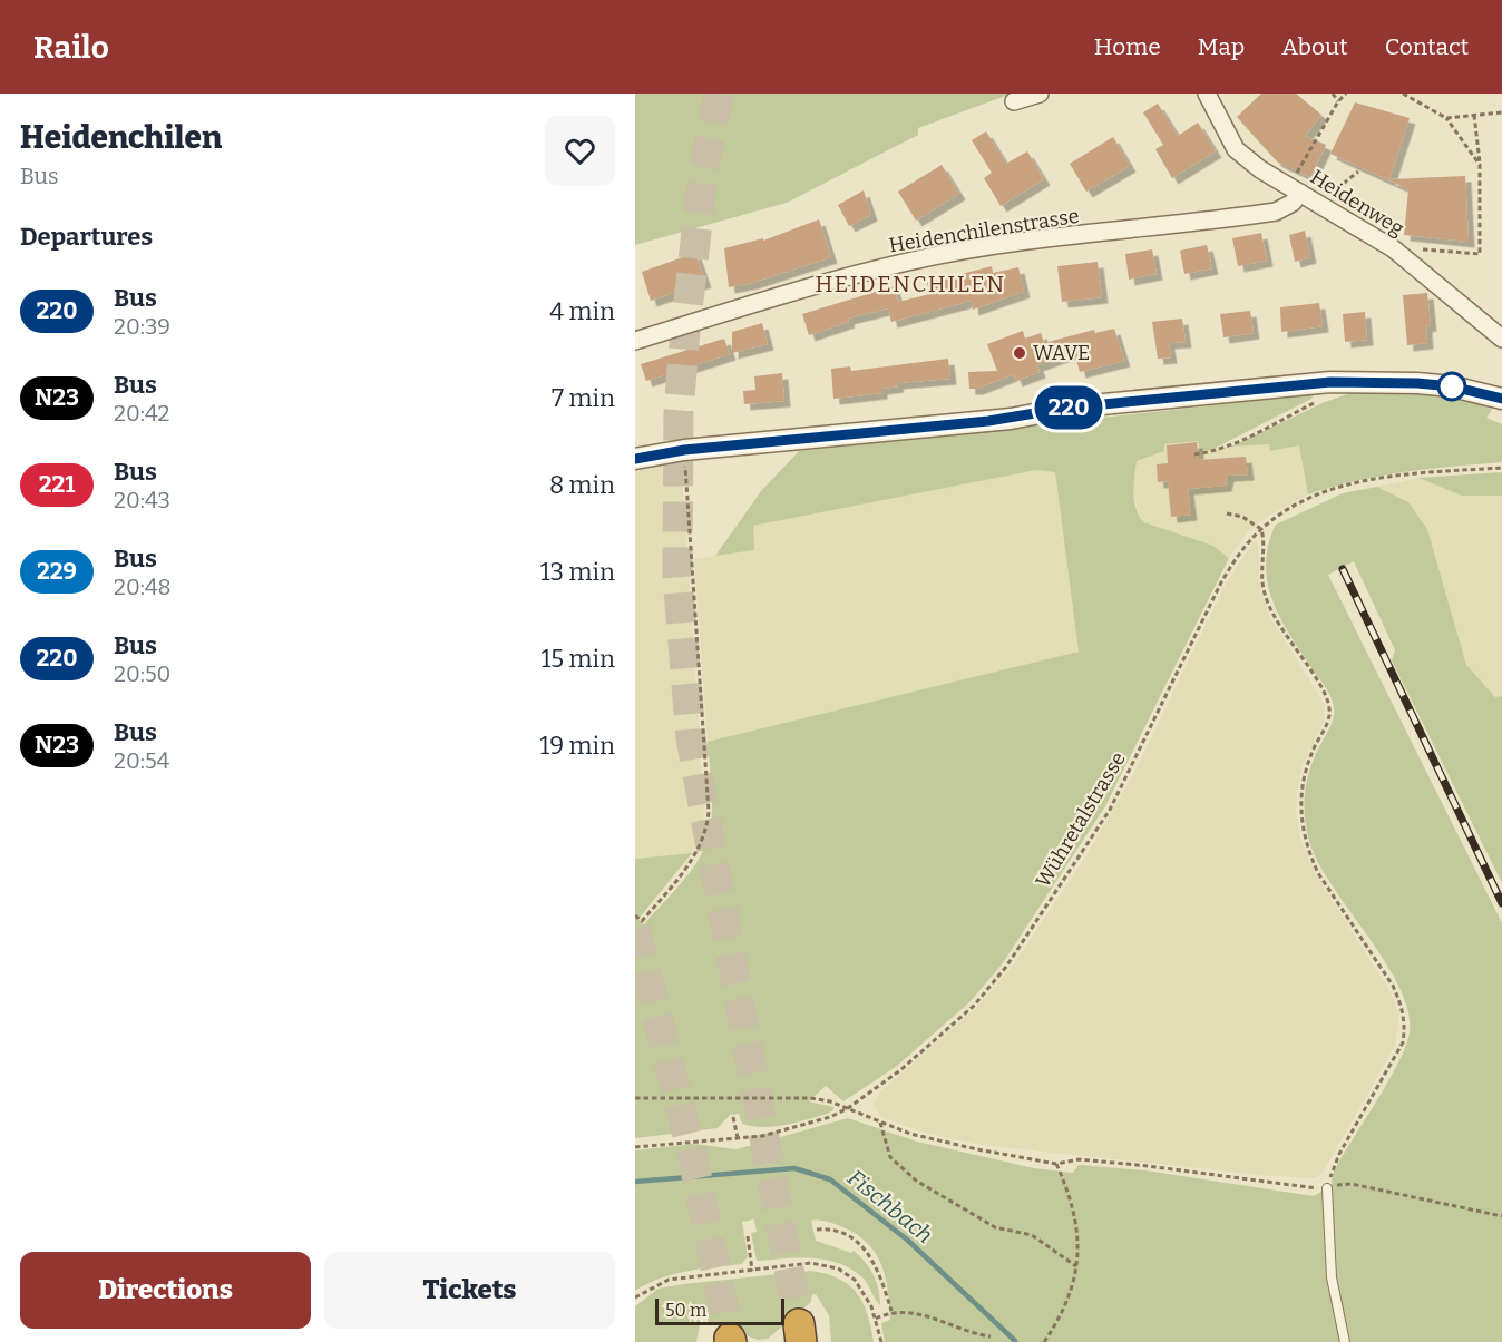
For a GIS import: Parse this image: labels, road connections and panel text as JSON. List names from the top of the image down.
{
  "streets": {
    "street": ["Heidenweg", "Heidenchilenstrasse"],
    "path": ["Wühretalstrasse"]
  },
  "crossings": [
    ["Heidenweg", "Heidenchilenstrasse"]
  ],
  "districts": ["HEIDENCHILEN"],
  "water": ["Fischbach"],
  "places": ["WAVE"],
  "lines": ["bus line 220"],
  "scale_bar": "50 m",
  "page": {
    "header": "Railo",
    "nav": [
      "Home",
      "Map",
      "About",
      "Contact"
    ],
    "heading": [
      ["Heidenchilen", "Bus"],
      "Departures"
    ],
    "on_map": "220",
    "list": [
      {
        "mark": "220",
        "name": "Bus",
        "note": "20:39",
        "value": "4 min"
      },
      {
        "mark": "N23",
        "name": "Bus",
        "note": "20:42",
        "value": "7 min"
      },
      {
        "mark": "221",
        "name": "Bus",
        "note": "20:43",
        "value": "8 min"
      },
      {
        "mark": "229",
        "name": "Bus",
        "note": "20:48",
        "value": "13 min"
      },
      {
        "mark": "220",
        "name": "Bus",
        "note": "20:50",
        "value": "15 min"
      },
      {
        "mark": "N23",
        "name": "Bus",
        "note": "20:54",
        "value": "19 min"
      }
    ],
    "buttons": ["Directions", "Tickets"],
    "scale": "50 m"
  }
}
